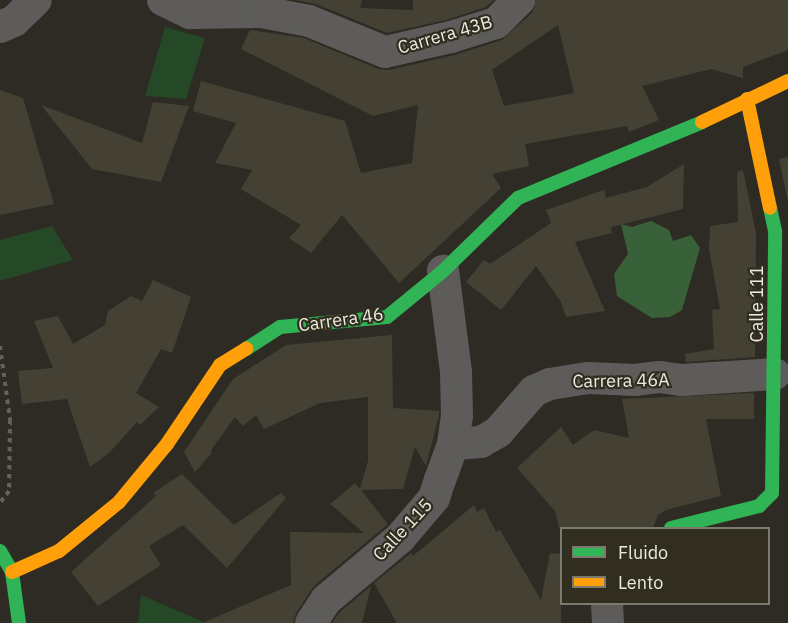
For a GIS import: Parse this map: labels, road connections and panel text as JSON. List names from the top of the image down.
{
  "streets": {
    "street": [
      "Carrera 43B",
      "Calle 111",
      "Carrera 46",
      "Carrera 46A",
      "Calle 115"
    ]
  },
  "crossings": [
    ["Calle 111", "Carrera 46"],
    ["Calle 111", "Carrera 46A"],
    ["Carrera 46", "Calle 115"],
    ["Carrera 46A", "Calle 115"]
  ],
  "legend": ["Fluido", "Lento"]
}
